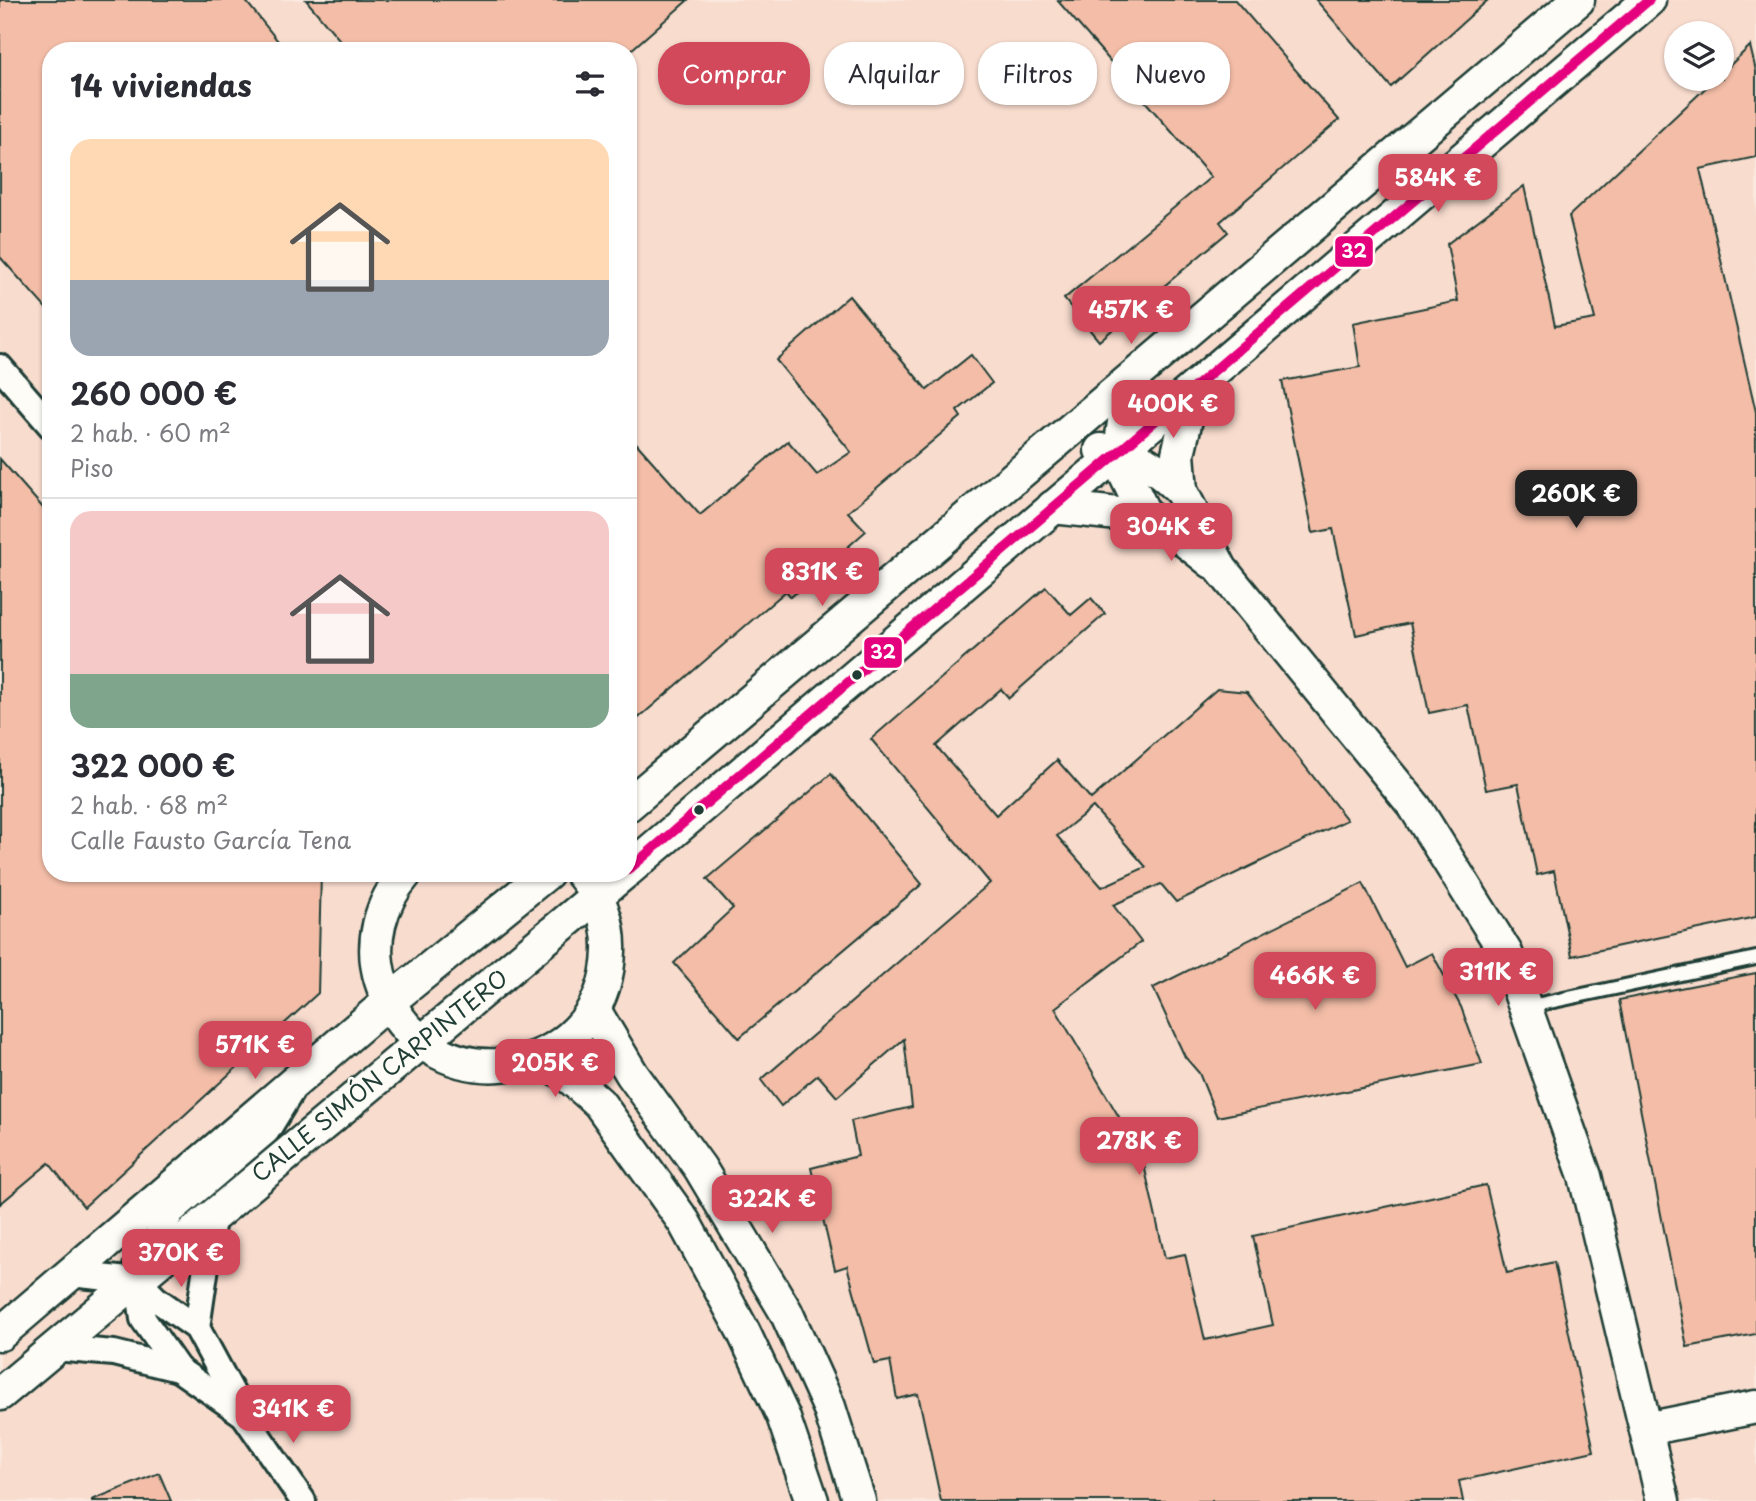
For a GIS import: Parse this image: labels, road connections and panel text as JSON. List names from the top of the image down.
{
  "streets": {
    "street": ["CALLE SIMÓN CARPINTERO"]
  },
  "lines": ["transit line 32"],
  "page": {
    "chip": [
      "Comprar",
      "Alquilar",
      "Filtros",
      "Nuevo"
    ],
    "heading": "14 viviendas",
    "list": [
      {
        "name": "260 000 €",
        "note": "2 hab. · 60 m² · Piso"
      },
      {
        "name": "322 000 €",
        "note": "2 hab. · 68 m² · Calle Fausto García Tena"
      }
    ],
    "price": [
      "584K €",
      "457K €",
      "400K €",
      "260K €",
      "304K €",
      "831K €",
      "311K €",
      "466K €",
      "571K €",
      "205K €",
      "278K €",
      "322K €",
      "370K €",
      "341K €"
    ]
  }
}
